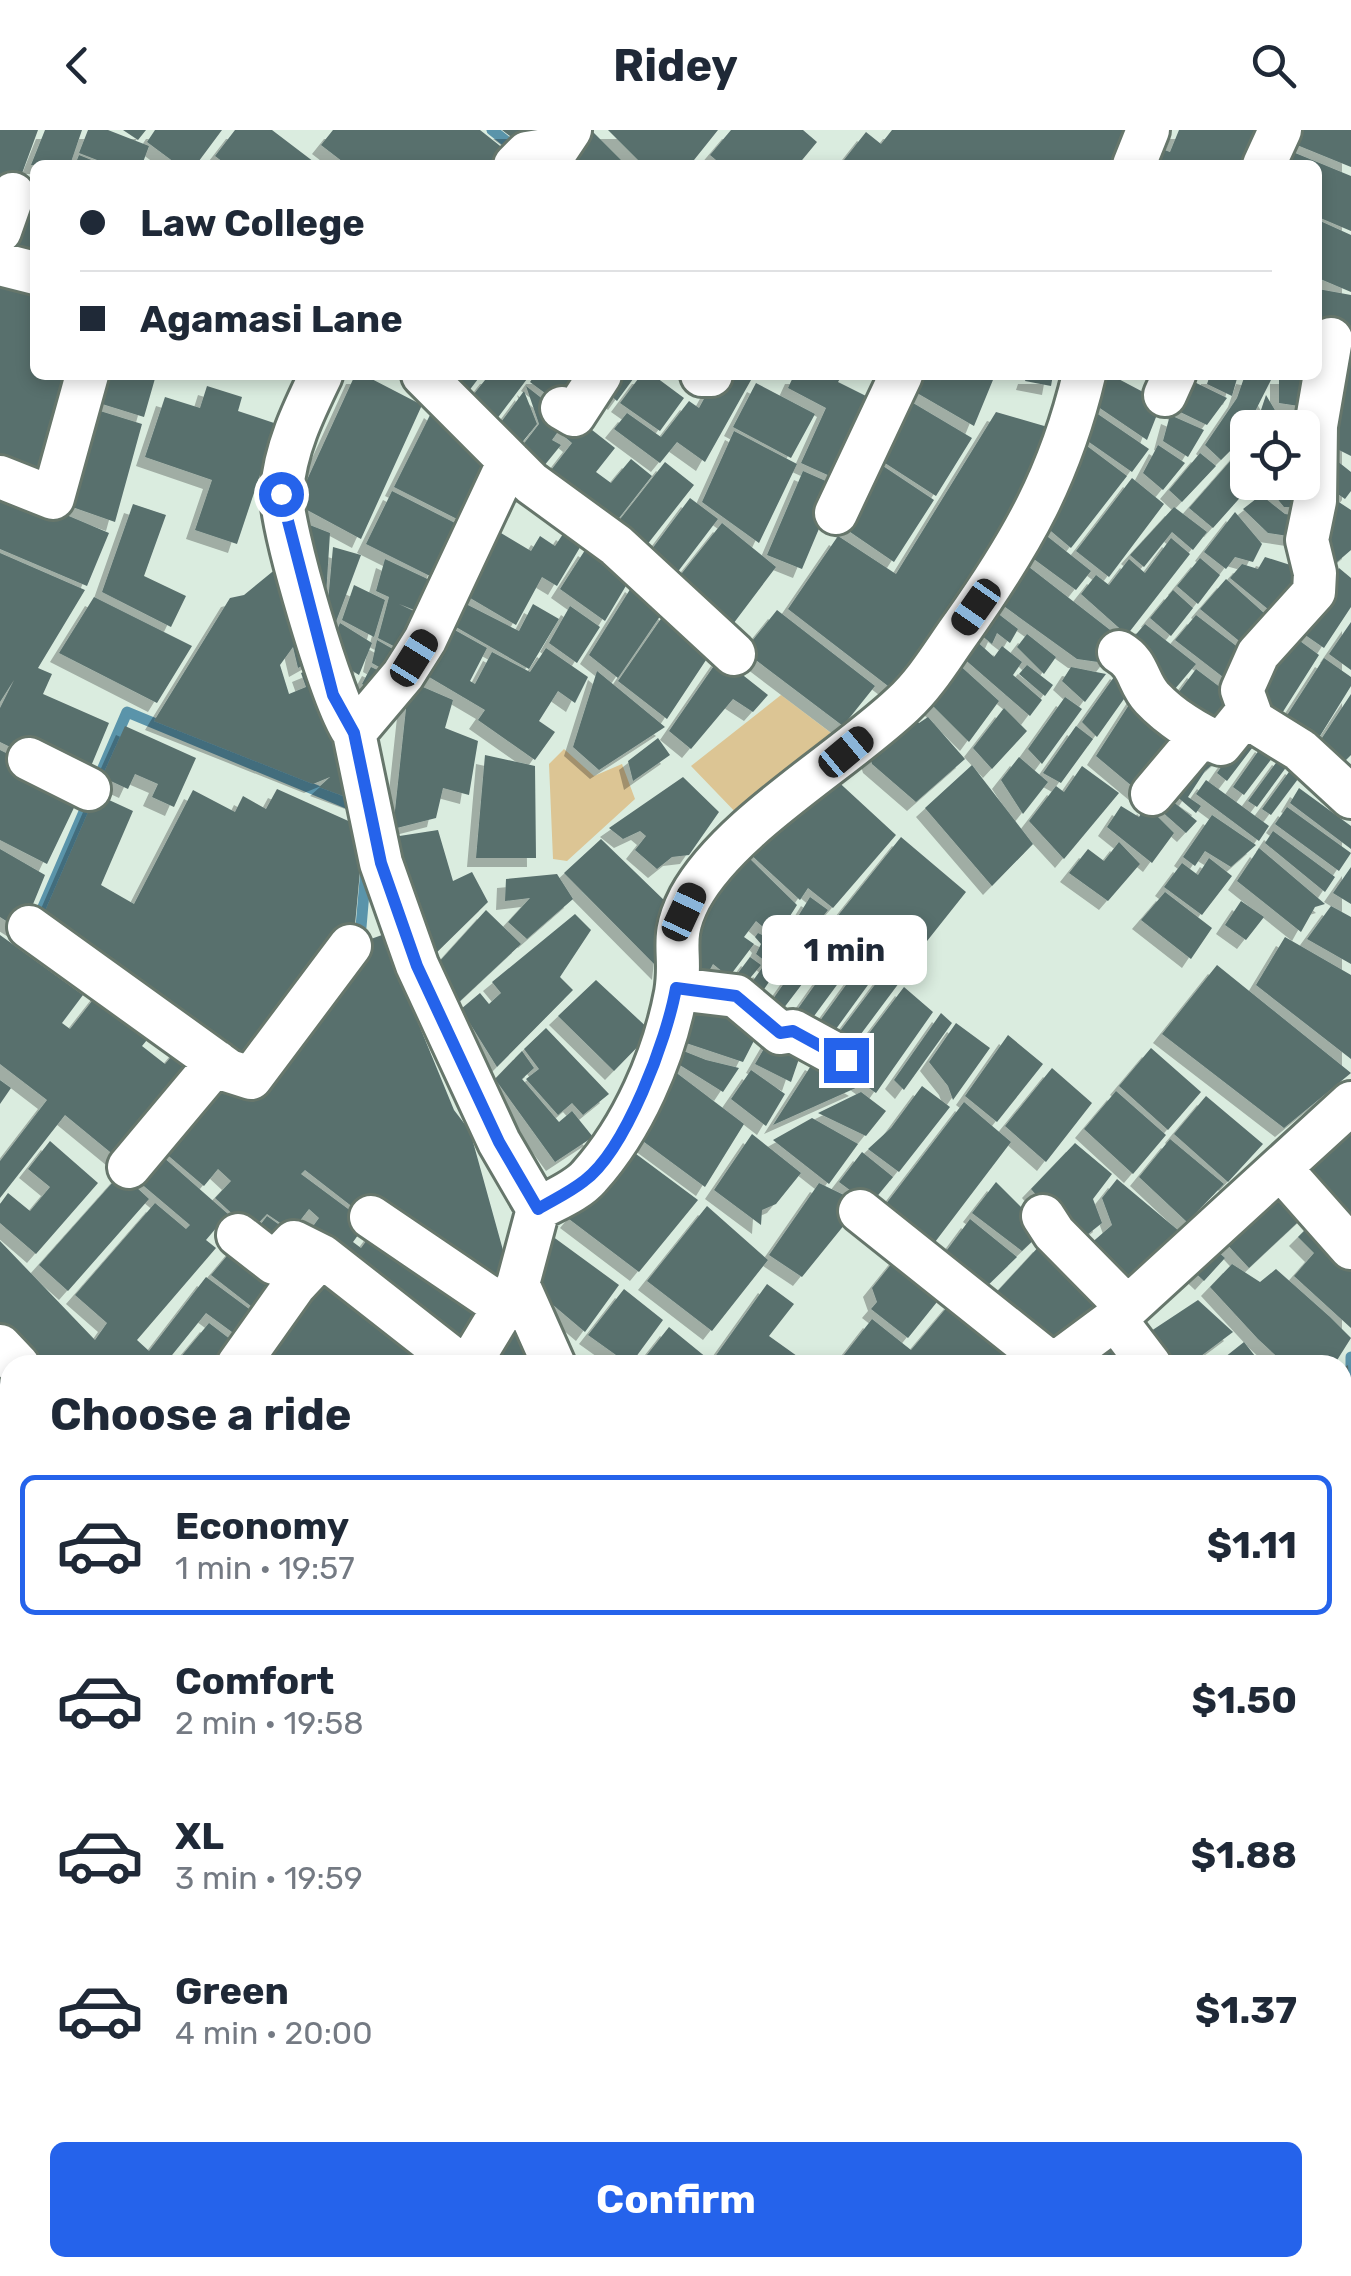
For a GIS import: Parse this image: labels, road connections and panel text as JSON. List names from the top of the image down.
{
  "page": {
    "header": "Ridey",
    "banner": ["Law College", "Agamasi Lane"],
    "bubble": "1 min",
    "heading": "Choose a ride",
    "list": [
      {
        "name": "Economy",
        "note": "1 min · 19:57",
        "value": "$1.11"
      },
      {
        "name": "Comfort",
        "note": "2 min · 19:58",
        "value": "$1.50"
      },
      {
        "name": "XL",
        "note": "3 min · 19:59",
        "value": "$1.88"
      },
      {
        "name": "Green",
        "note": "4 min · 20:00",
        "value": "$1.37"
      }
    ],
    "buttons": "Confirm"
  }
}
